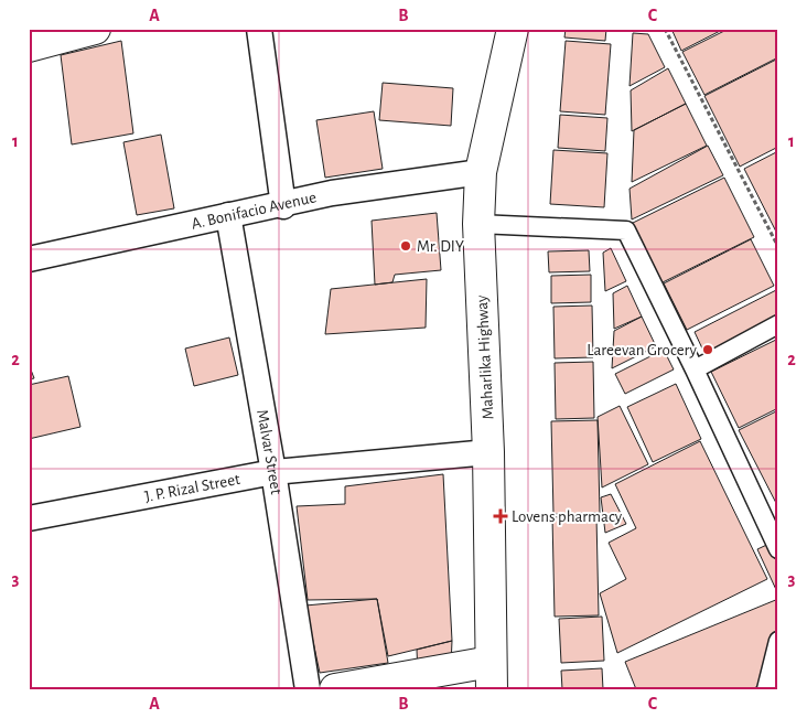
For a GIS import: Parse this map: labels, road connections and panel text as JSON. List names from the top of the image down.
{
  "streets": {
    "main road": ["Maharlika Highway"],
    "street": ["A. Bonifacio Avenue", "Malvar Street", "J. P. Rizal Street"]
  },
  "crossings": [
    ["A. Bonifacio Avenue", "Maharlika Highway"],
    ["A. Bonifacio Avenue", "Malvar Street"],
    ["Maharlika Highway", "J. P. Rizal Street"],
    ["Malvar Street", "J. P. Rizal Street"]
  ],
  "places": {
    "other": ["Mr. DIY", "Lareevan Grocery"],
    "health": ["Lovens pharmacy"]
  },
  "grid": {
    "columns": ["A", "B", "C"],
    "rows": ["1", "2", "3"]
  }
}
